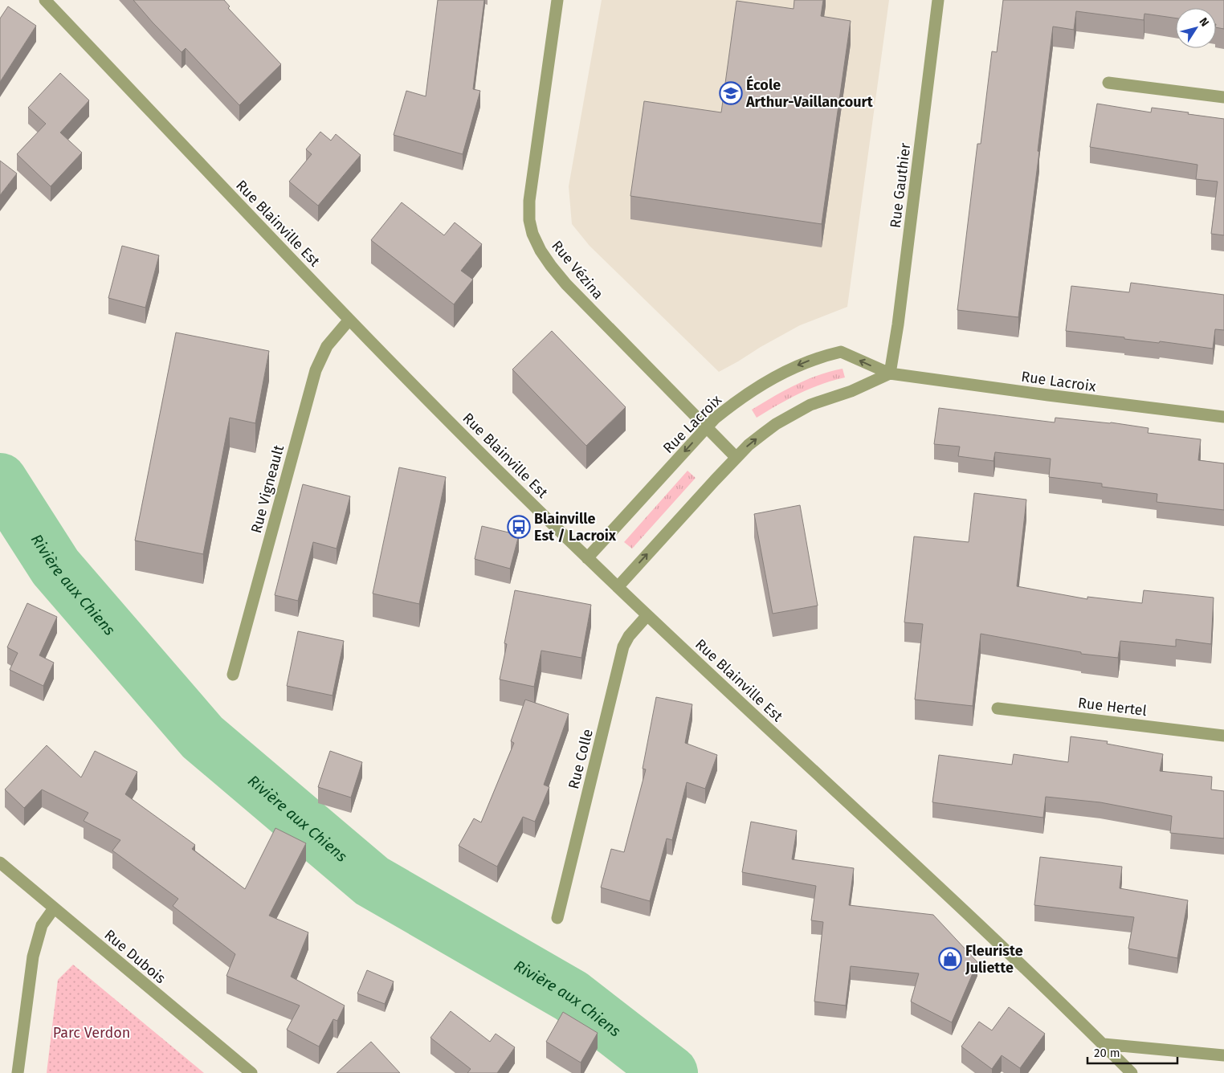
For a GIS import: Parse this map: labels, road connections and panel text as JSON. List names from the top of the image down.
{
  "streets": {
    "street": [
      "Rue Gauthier",
      "Rue Blainville Est",
      "Rue Vézina",
      "Rue Lacroix",
      "Rue Vigneault",
      "Rue Hertel",
      "Rue Colle",
      "Rue Dubois"
    ]
  },
  "crossings": [
    ["Rue Gauthier", "Rue Lacroix"],
    ["Rue Blainville Est", "Rue Lacroix"],
    ["Rue Blainville Est", "Rue Vigneault"],
    ["Rue Blainville Est", "Rue Colle"],
    ["Rue Vézina", "Rue Lacroix"]
  ],
  "water": ["Rivière aux Chiens"],
  "parks": ["Parc Verdon"],
  "places": {
    "school or university": ["École Arthur-Vaillancourt"],
    "bus stop": ["Blainville Est / Lacroix"],
    "shop": ["Fleuriste Juliette"]
  },
  "scale_bar": "20 m",
  "north": "top right"
}
